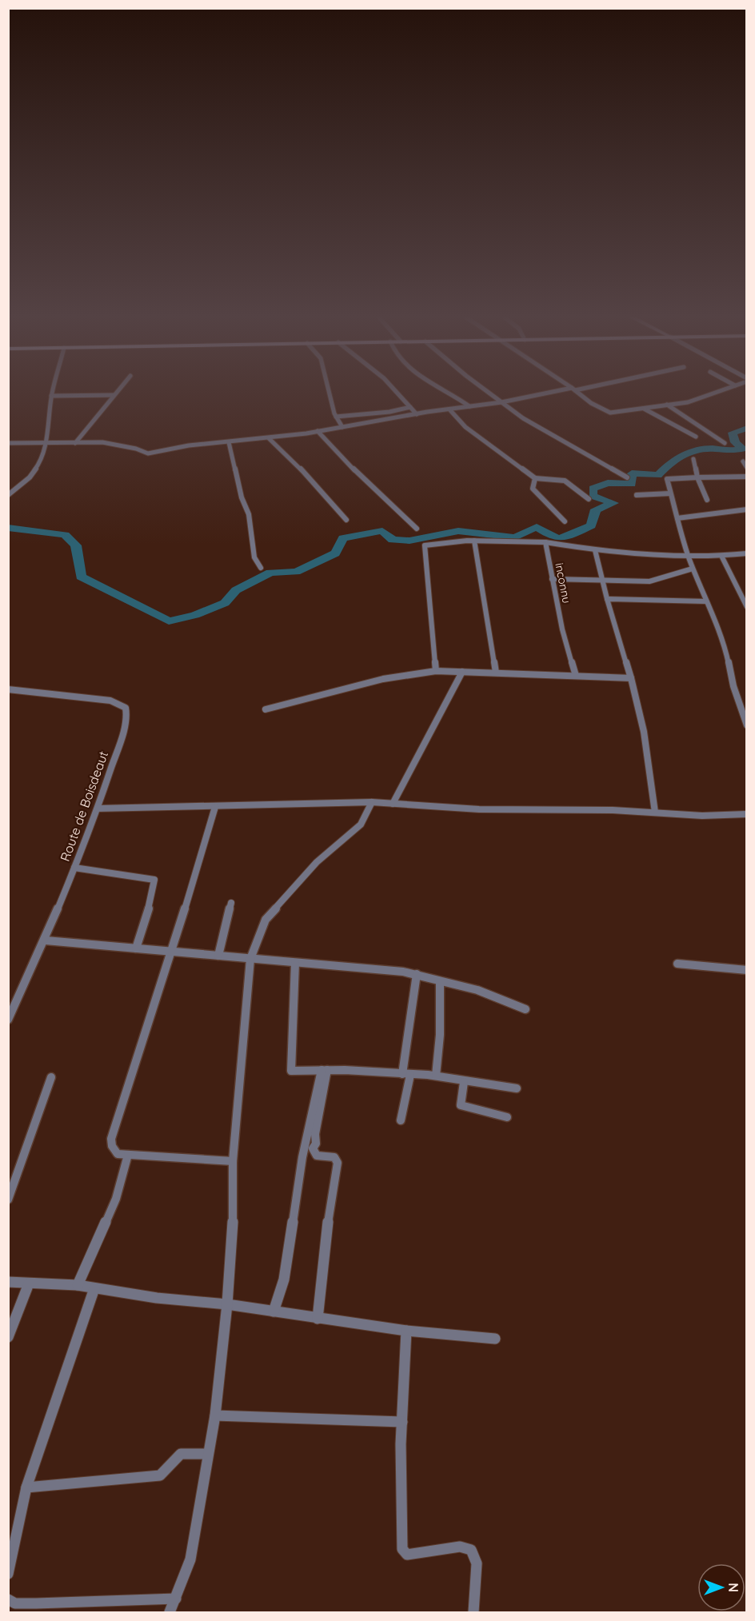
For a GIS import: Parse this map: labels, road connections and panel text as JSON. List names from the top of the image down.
{
  "streets": {
    "street": ["inconnu", "Route de Boisdeaut"]
  },
  "north": "right"
}
